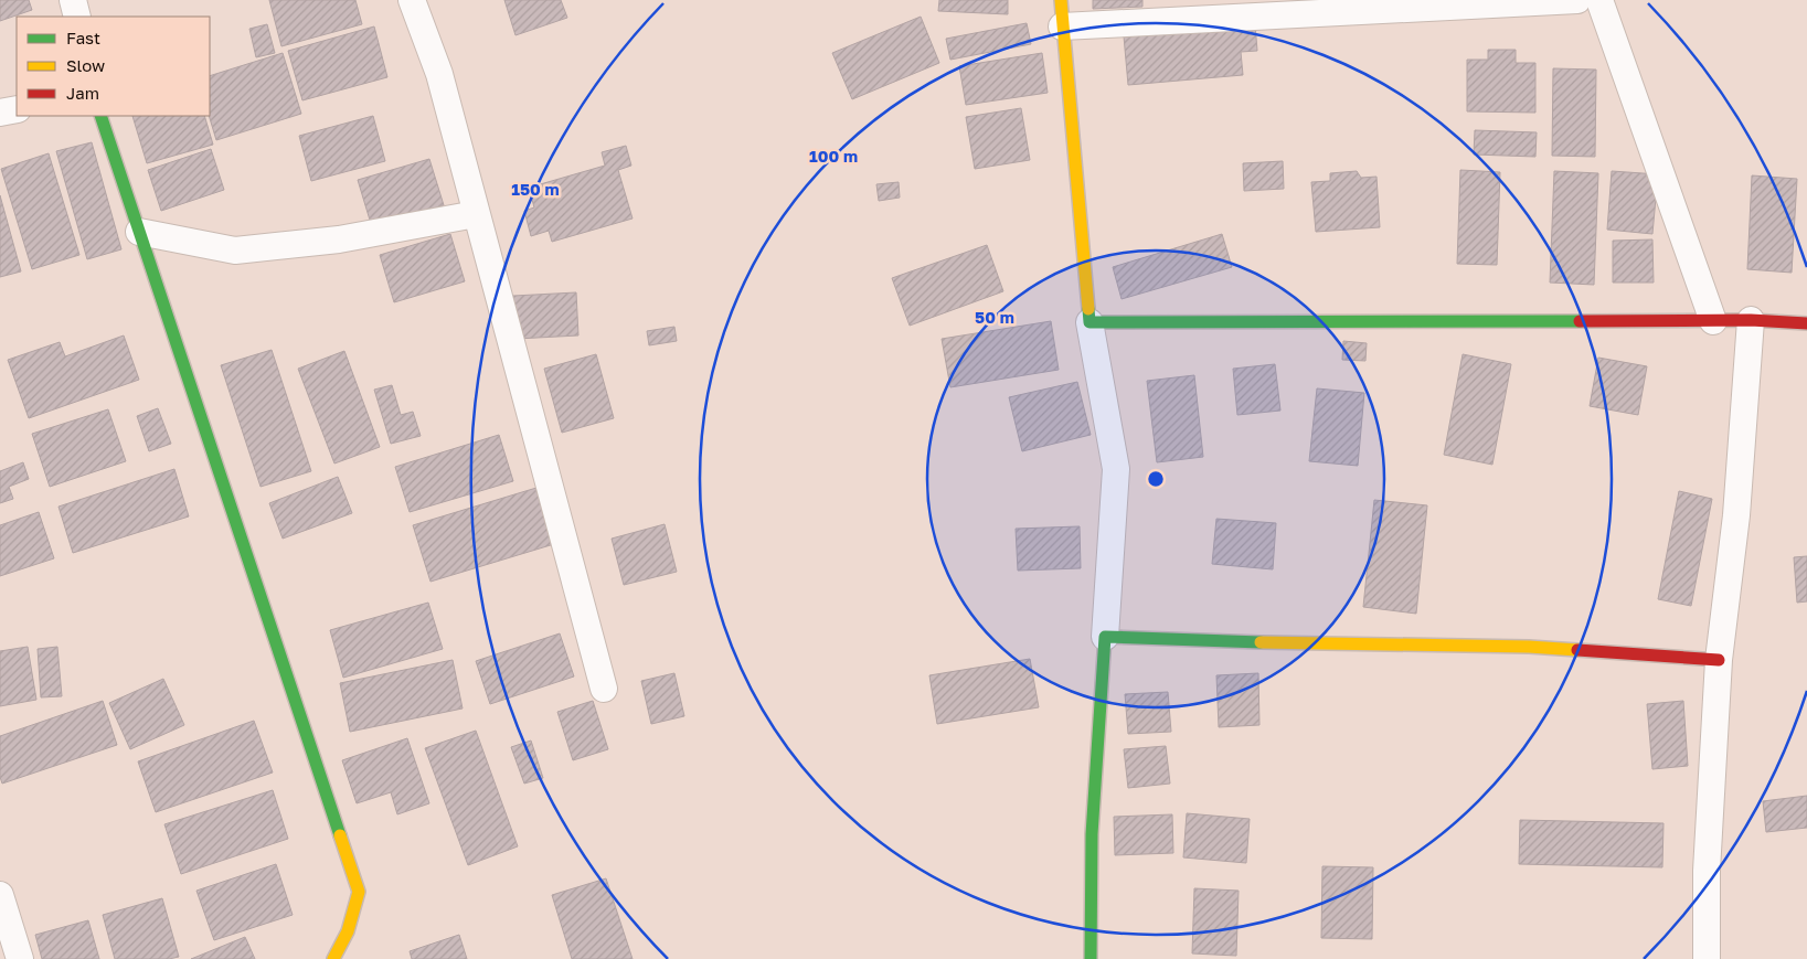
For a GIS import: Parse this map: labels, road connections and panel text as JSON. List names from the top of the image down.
{
  "legend": ["Fast", "Slow", "Jam"],
  "rings": ["100 m", "150 m", "50 m"]
}
